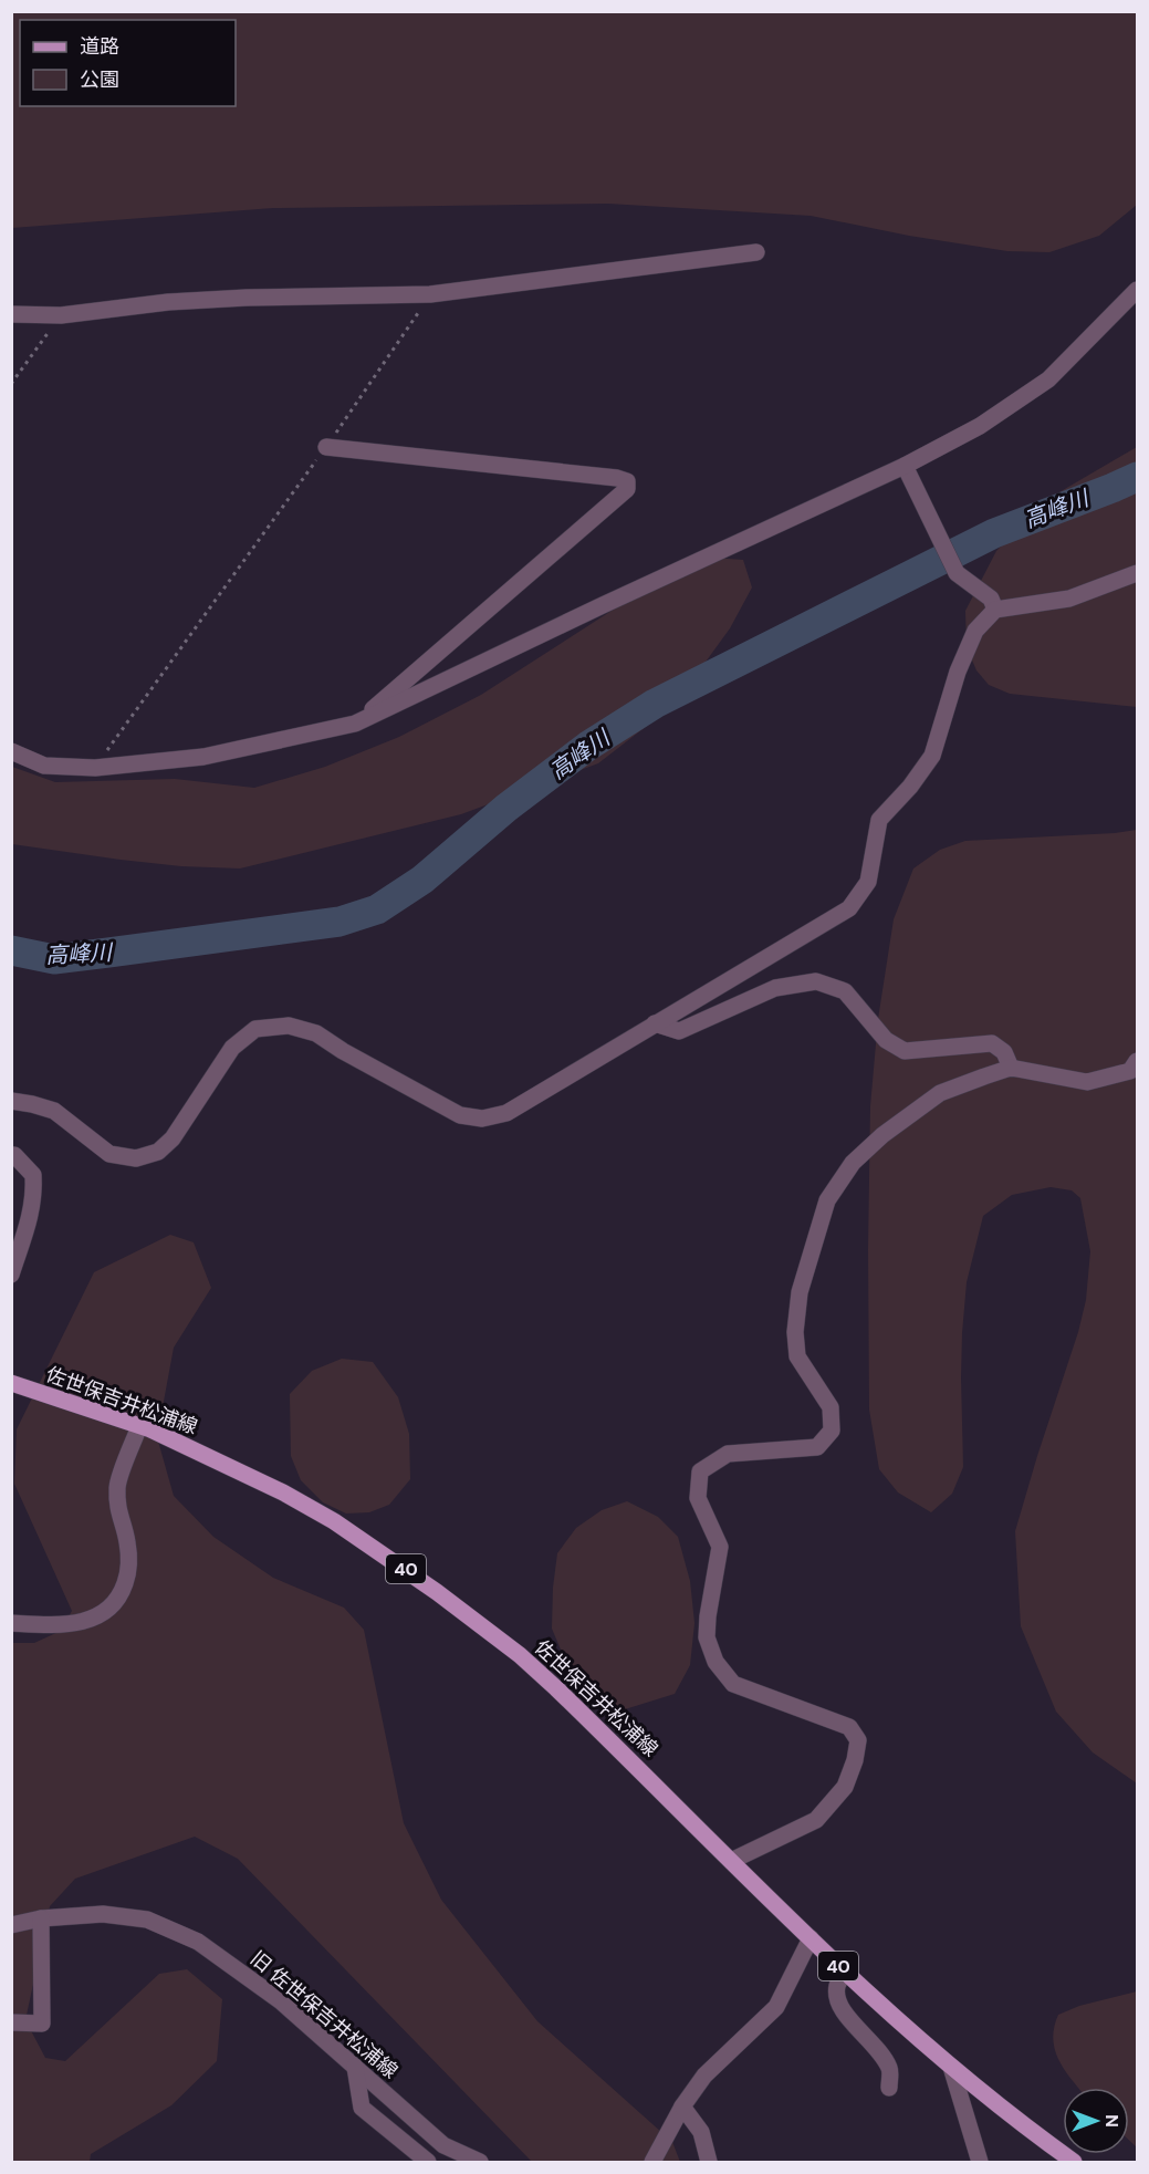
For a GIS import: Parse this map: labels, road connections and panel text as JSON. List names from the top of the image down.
{
  "streets": {
    "main road": ["佐世保吉井松浦線", "40"],
    "street": ["旧 佐世保吉井松浦線"]
  },
  "water": ["高峰川"],
  "legend": ["道路", "公園"],
  "north": "right"
}
